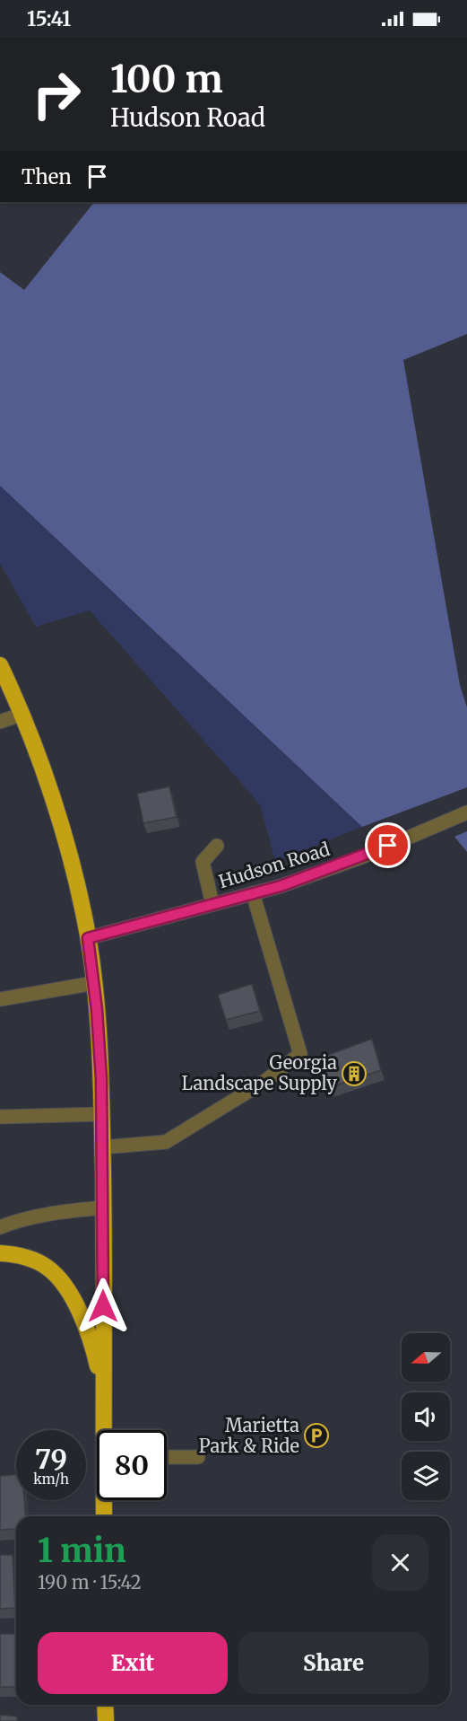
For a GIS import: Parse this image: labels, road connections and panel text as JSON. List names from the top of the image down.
{
  "streets": {
    "street": ["Hudson Road"]
  },
  "places": {
    "building": ["Georgia Landscape Supply"],
    "parking": ["Marietta Park & Ride"]
  },
  "north": "left",
  "page": {
    "status": "15:41",
    "turn": ["100 m", "Hudson Road"],
    "then": "Then",
    "speed": "79 km/h",
    "limit": "80",
    "heading": ["1 min", "190 m · 15:42"],
    "buttons": ["Exit", "Share"]
  }
}
